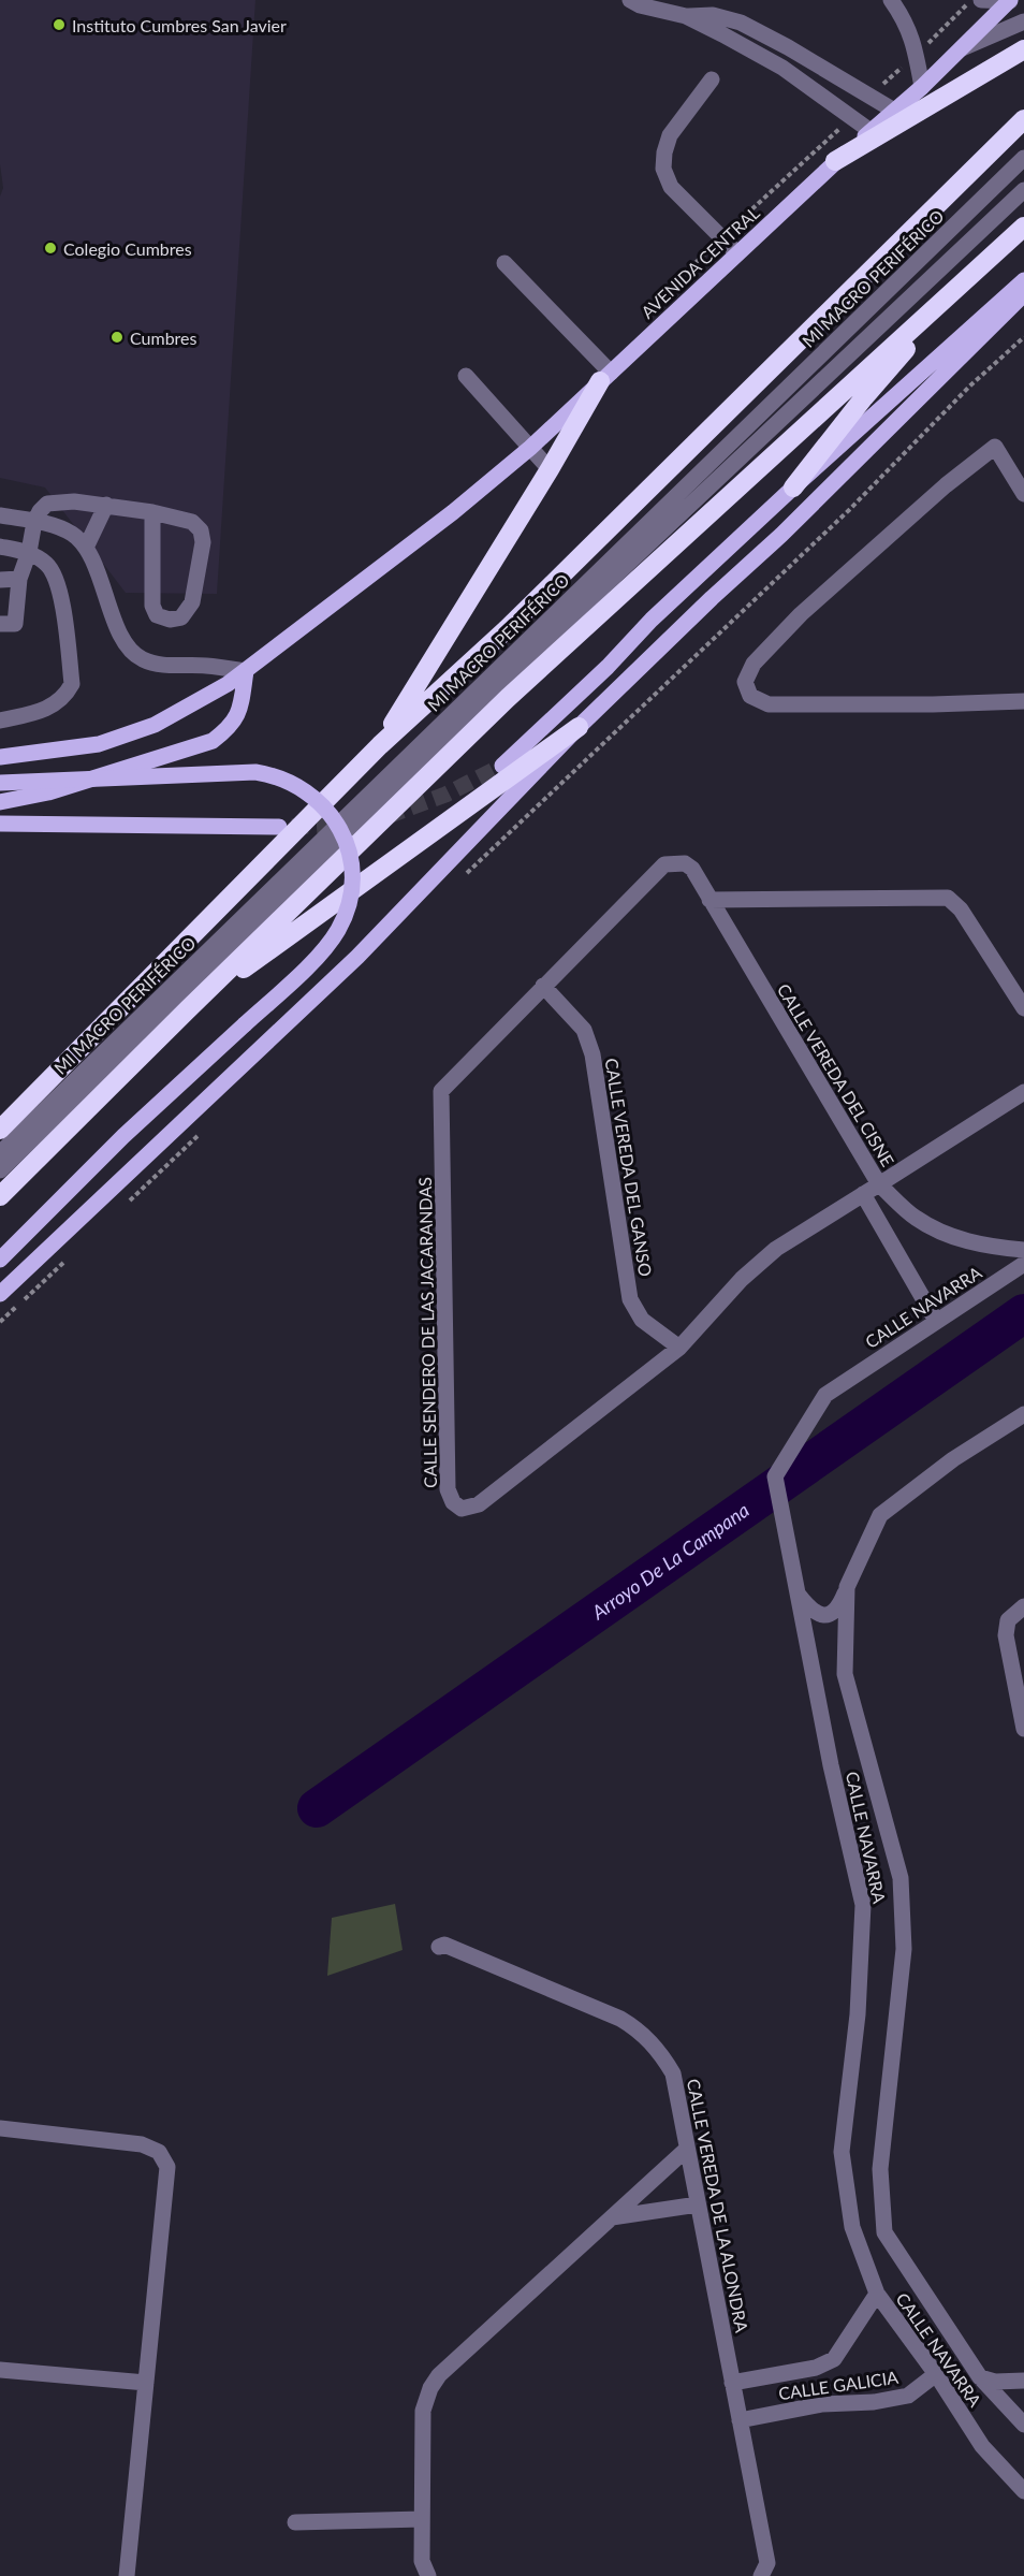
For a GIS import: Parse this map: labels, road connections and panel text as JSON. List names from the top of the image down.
{
  "streets": {
    "main road": ["AVENIDA CENTRAL"],
    "street": [
      "MI MACRO PERIFÉRICO",
      "CALLE VEREDA DEL CISNE",
      "CALLE VEREDA DEL GANSO",
      "CALLE NAVARRA",
      "CALLE SENDERO DE LAS JACARANDAS",
      "CALLE VEREDA DE LA ALONDRA",
      "CALLE GALICIA"
    ]
  },
  "crossings": [
    ["CALLE VEREDA DEL CISNE", "CALLE SENDERO DE LAS JACARANDAS"],
    ["CALLE VEREDA DEL GANSO", "CALLE SENDERO DE LAS JACARANDAS"],
    ["CALLE NAVARRA", "CALLE GALICIA"],
    ["CALLE VEREDA DE LA ALONDRA", "CALLE GALICIA"]
  ],
  "water": ["Arroyo De La Campana"],
  "places": ["Instituto Cumbres San Javier", "Colegio Cumbres", "Cumbres"]
}
